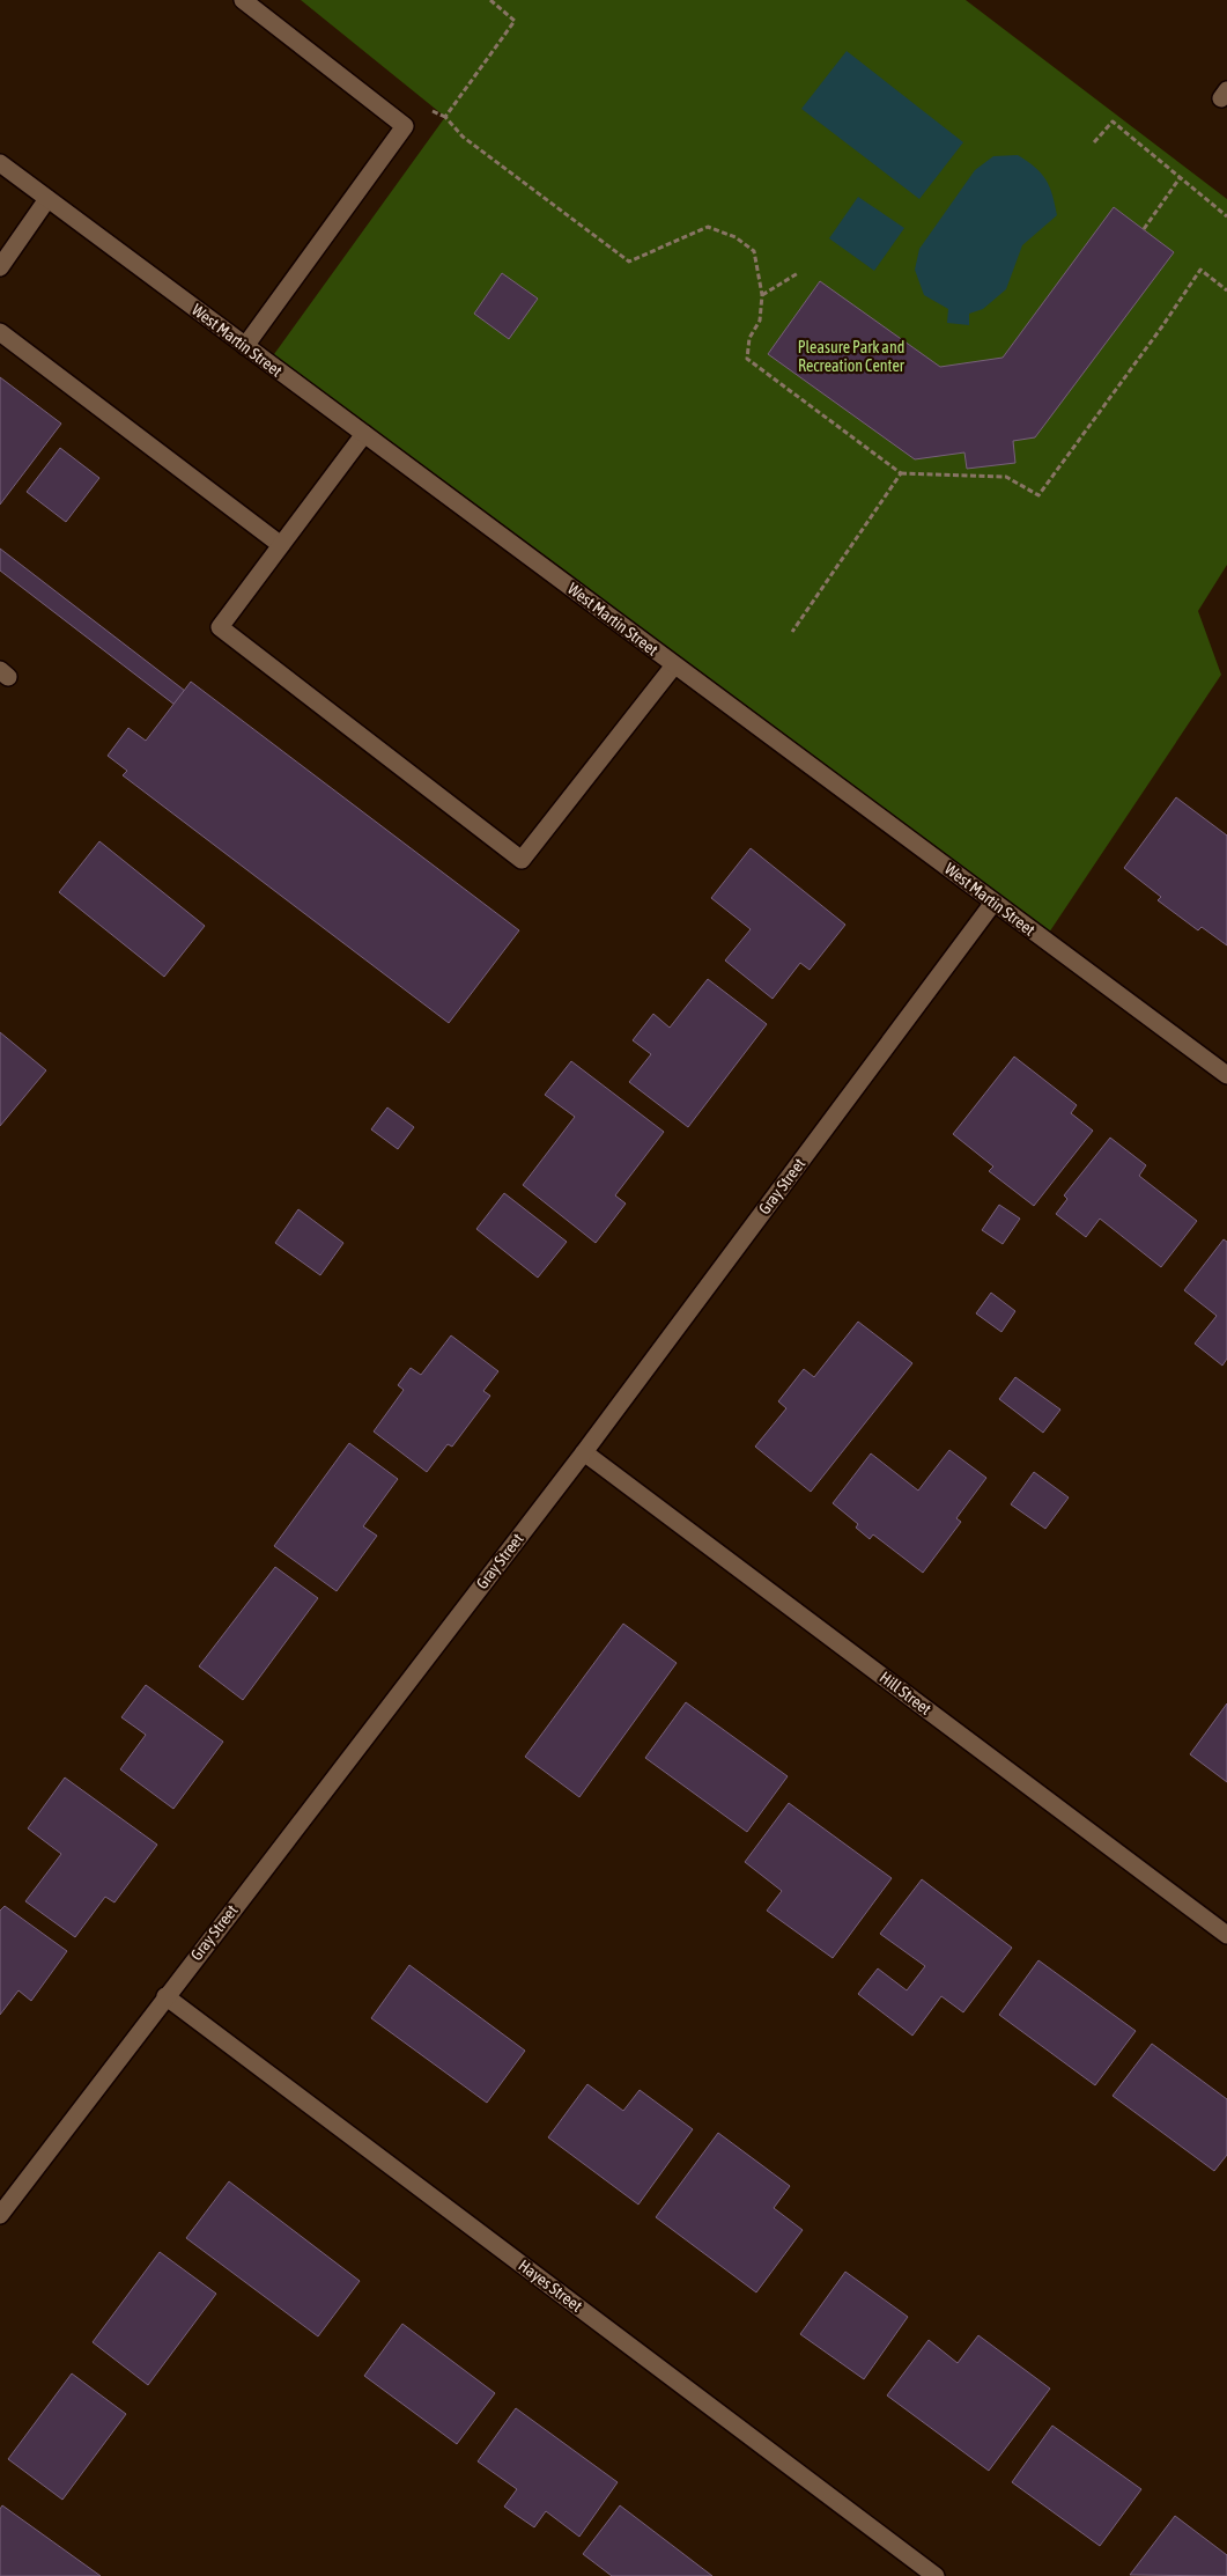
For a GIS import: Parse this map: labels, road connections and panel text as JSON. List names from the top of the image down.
{
  "streets": {
    "street": [
      "West Martin Street",
      "Gray Street",
      "Hill Street",
      "Hayes Street"
    ]
  },
  "crossings": [
    ["West Martin Street", "Gray Street"],
    ["Gray Street", "Hill Street"],
    ["Gray Street", "Hayes Street"]
  ],
  "parks": ["Pleasure Park and Recreation Center"]
}
